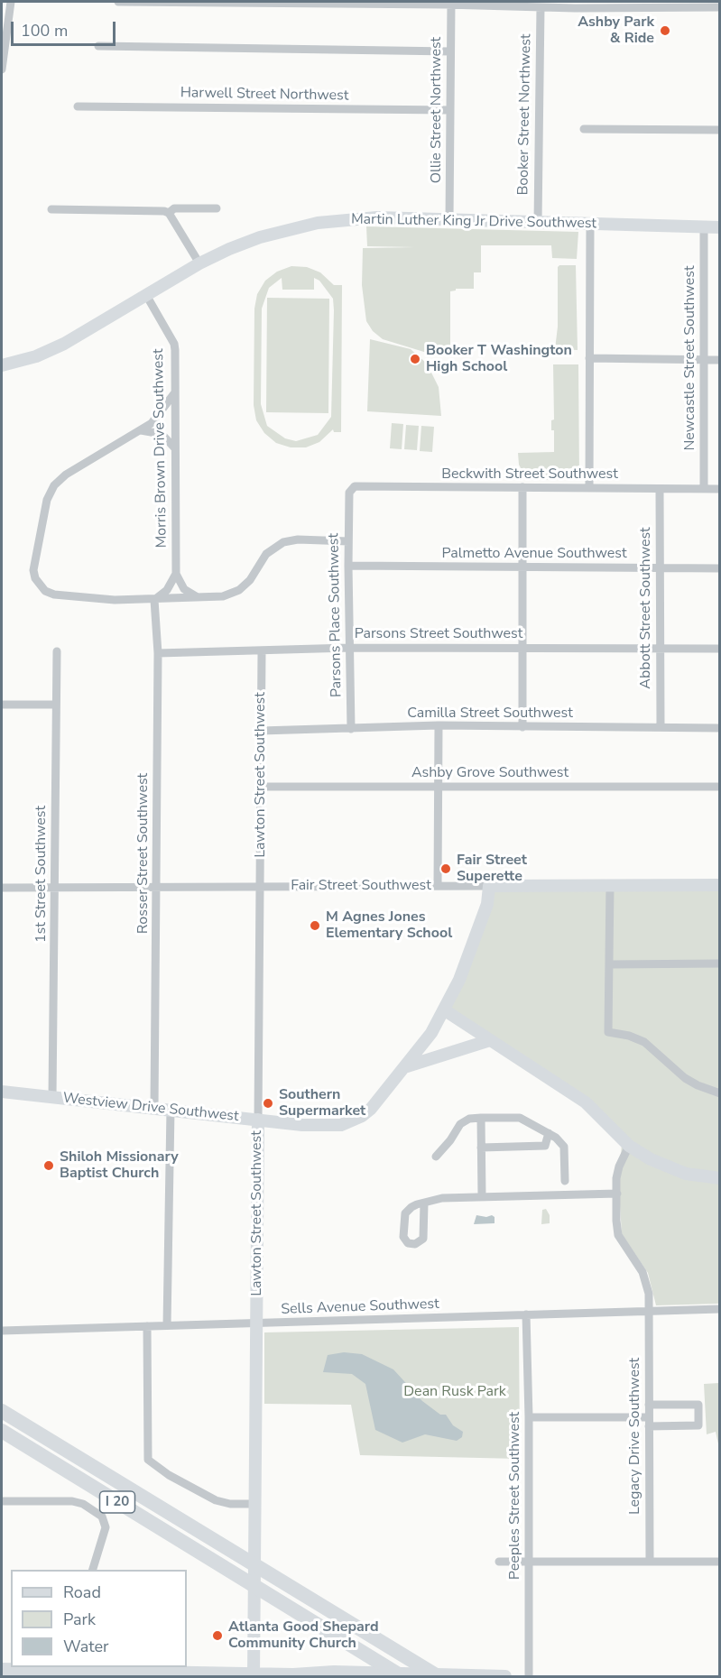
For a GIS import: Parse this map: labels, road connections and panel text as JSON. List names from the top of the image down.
{
  "streets": {
    "highway": ["I 20"],
    "street": [
      "Harwell Street Northwest",
      "Ollie Street Northwest",
      "Booker Street Northwest",
      "Martin Luther King Jr Drive Southwest",
      "Newcastle Street Southwest",
      "Morris Brown Drive Southwest",
      "Beckwith Street Southwest",
      "Palmetto Avenue Southwest",
      "Abbott Street Southwest",
      "Parsons Place Southwest",
      "Parsons Street Southwest",
      "Camilla Street Southwest",
      "Ashby Grove Southwest",
      "Lawton Street Southwest",
      "Rosser Street Southwest",
      "1st Street Southwest",
      "Fair Street Southwest",
      "Westview Drive Southwest",
      "Sells Avenue Southwest",
      "Legacy Drive Southwest",
      "Peeples Street Southwest"
    ]
  },
  "crossings": [
    ["Harwell Street Northwest", "Ollie Street Northwest"],
    ["Ollie Street Northwest", "Martin Luther King Jr Drive Southwest"],
    ["Booker Street Northwest", "Martin Luther King Jr Drive Southwest"],
    ["Martin Luther King Jr Drive Southwest", "Newcastle Street Southwest"],
    ["Martin Luther King Jr Drive Southwest", "Morris Brown Drive Southwest"],
    ["Newcastle Street Southwest", "Beckwith Street Southwest"],
    ["Morris Brown Drive Southwest", "Rosser Street Southwest"],
    ["Beckwith Street Southwest", "Abbott Street Southwest"],
    ["Beckwith Street Southwest", "Parsons Place Southwest"],
    ["Palmetto Avenue Southwest", "Abbott Street Southwest"],
    ["Palmetto Avenue Southwest", "Parsons Place Southwest"],
    ["Abbott Street Southwest", "Parsons Street Southwest"],
    ["Abbott Street Southwest", "Camilla Street Southwest"],
    ["Parsons Place Southwest", "Parsons Street Southwest"],
    ["Parsons Place Southwest", "Camilla Street Southwest"],
    ["Parsons Street Southwest", "Lawton Street Southwest"],
    ["Parsons Street Southwest", "Rosser Street Southwest"],
    ["Camilla Street Southwest", "Lawton Street Southwest"],
    ["Ashby Grove Southwest", "Lawton Street Southwest"],
    ["Lawton Street Southwest", "Fair Street Southwest"],
    ["Lawton Street Southwest", "Westview Drive Southwest"],
    ["Lawton Street Southwest", "Sells Avenue Southwest"],
    ["Rosser Street Southwest", "Fair Street Southwest"],
    ["Rosser Street Southwest", "Westview Drive Southwest"],
    ["1st Street Southwest", "Fair Street Southwest"],
    ["1st Street Southwest", "Westview Drive Southwest"],
    ["Fair Street Southwest", "Westview Drive Southwest"],
    ["Sells Avenue Southwest", "Legacy Drive Southwest"],
    ["Sells Avenue Southwest", "Peeples Street Southwest"]
  ],
  "parks": ["Dean Rusk Park"],
  "places": [
    "Ashby Park & Ride",
    "Booker T Washington High School",
    "Fair Street Superette",
    "M Agnes Jones Elementary School",
    "Southern Supermarket",
    "Shiloh Missionary Baptist Church",
    "Atlanta Good Shepard Community Church"
  ],
  "legend": ["Road", "Park", "Water"],
  "scale_bar": "100 m"
}
